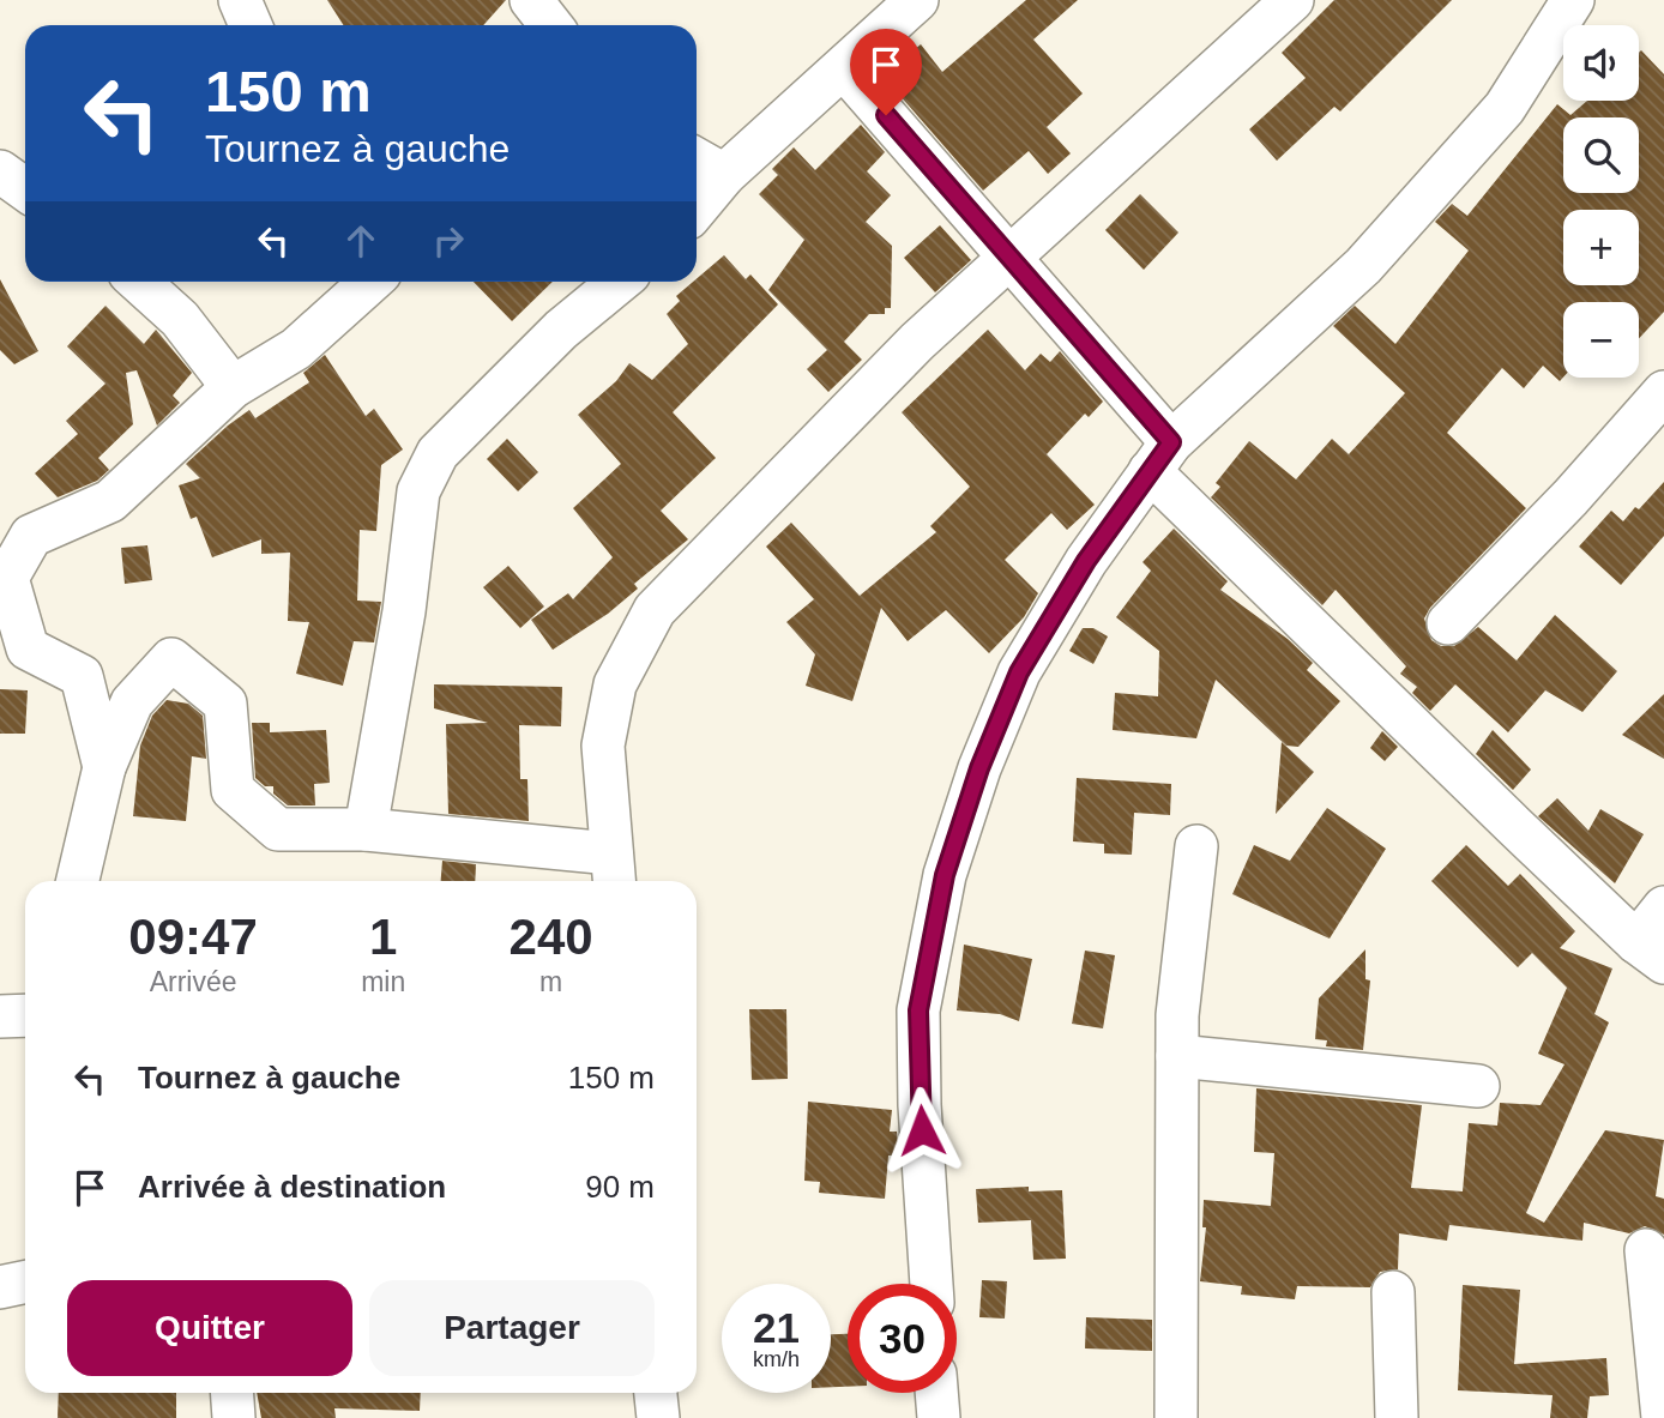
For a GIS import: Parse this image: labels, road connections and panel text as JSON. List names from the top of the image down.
{
  "page": {
    "map_buttons": ["+", "−"],
    "turn": ["150 m", "Tournez à gauche"],
    "eta": [
      "09:47",
      "Arrivée",
      "1",
      "min",
      "240",
      "m"
    ],
    "list": [
      {
        "name": "Tournez à gauche",
        "value": "150 m"
      },
      {
        "name": "Arrivée à destination",
        "value": "90 m"
      }
    ],
    "buttons": ["Quitter", "Partager"],
    "speed": "21 km/h",
    "limit": "30"
  }
}
